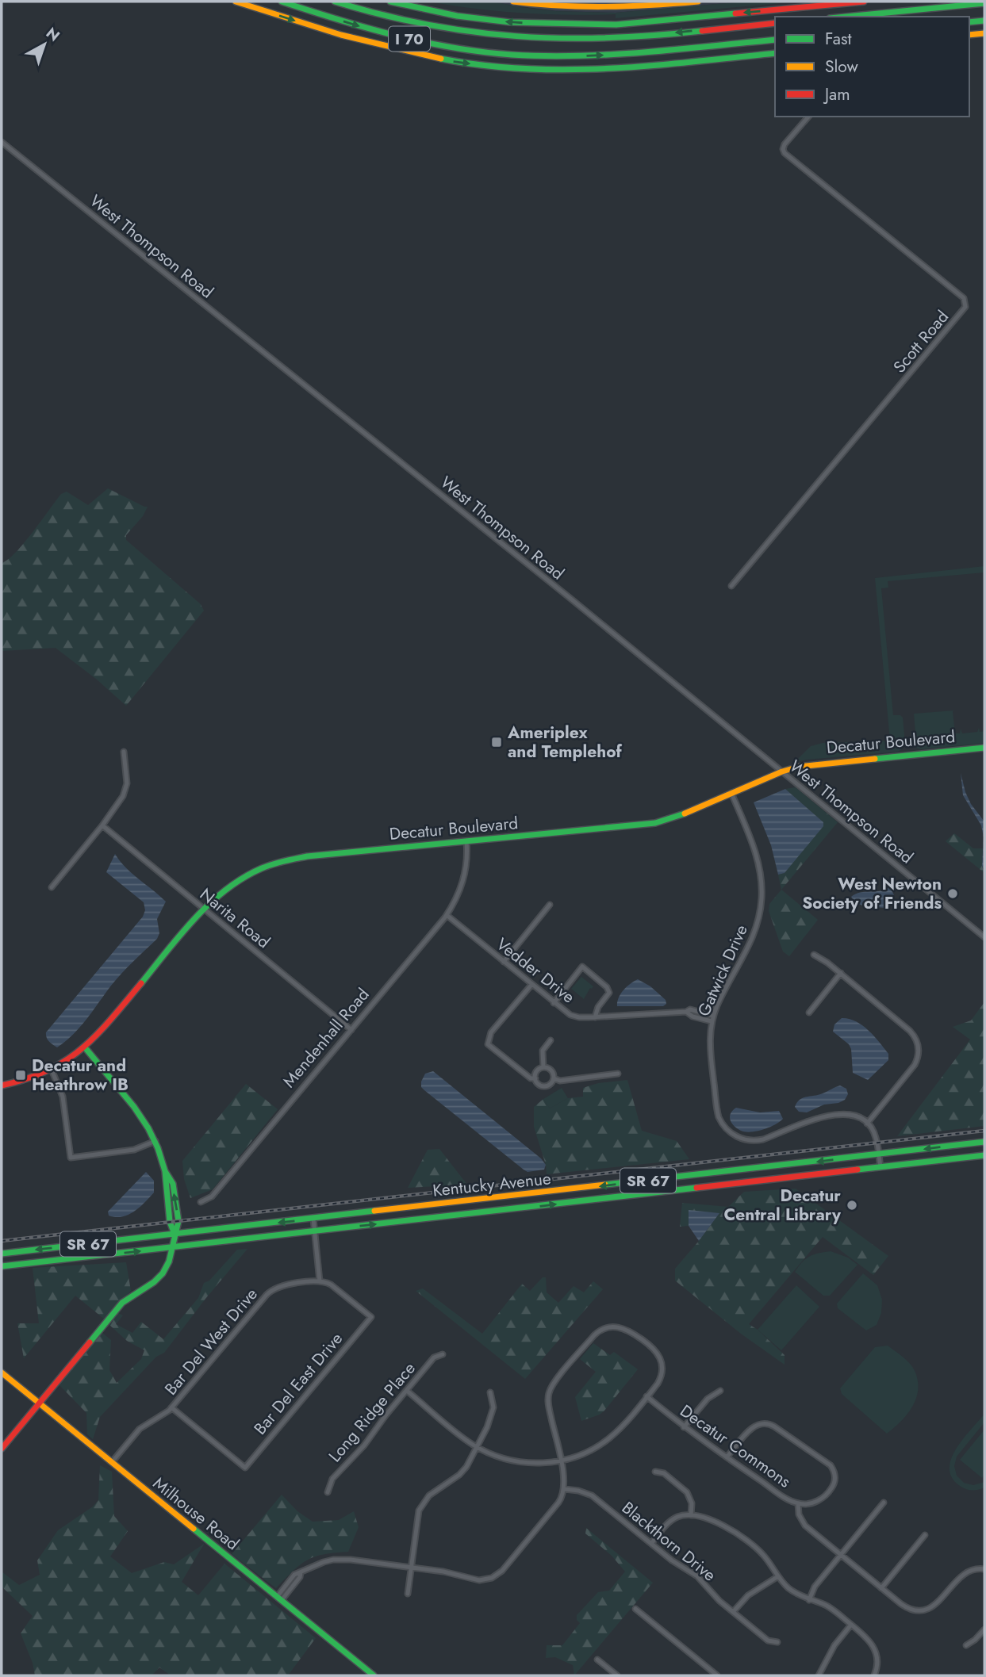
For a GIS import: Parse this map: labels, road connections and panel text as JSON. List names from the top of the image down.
{
  "streets": {
    "main road": [
      "I 70",
      "Decatur Boulevard",
      "SR 67",
      "Kentucky Avenue",
      "Milhouse Road"
    ],
    "street": [
      "West Thompson Road",
      "Scott Road",
      "Narita Road",
      "Vedder Drive",
      "Gatwick Drive",
      "Mendenhall Road",
      "Bar Del West Drive",
      "Bar Del East Drive",
      "Long Ridge Place",
      "Decatur Commons",
      "Blackthorn Drive"
    ]
  },
  "crossings": [
    ["West Thompson Road", "Decatur Boulevard"],
    ["Decatur Boulevard", "Narita Road"],
    ["Decatur Boulevard", "Gatwick Drive"],
    ["Decatur Boulevard", "Mendenhall Road"],
    ["Narita Road", "Mendenhall Road"],
    ["Vedder Drive", "Gatwick Drive"],
    ["Vedder Drive", "Mendenhall Road"],
    ["Bar Del West Drive", "Bar Del East Drive"],
    ["Bar Del West Drive", "Milhouse Road"]
  ],
  "places": {
    "transit": ["Ameriplex and Templehof", "Decatur and Heathrow IB"],
    "other": ["West Newton Society of Friends", "Decatur Central Library"]
  },
  "legend": ["Fast", "Slow", "Jam"],
  "north": "top right"
}
